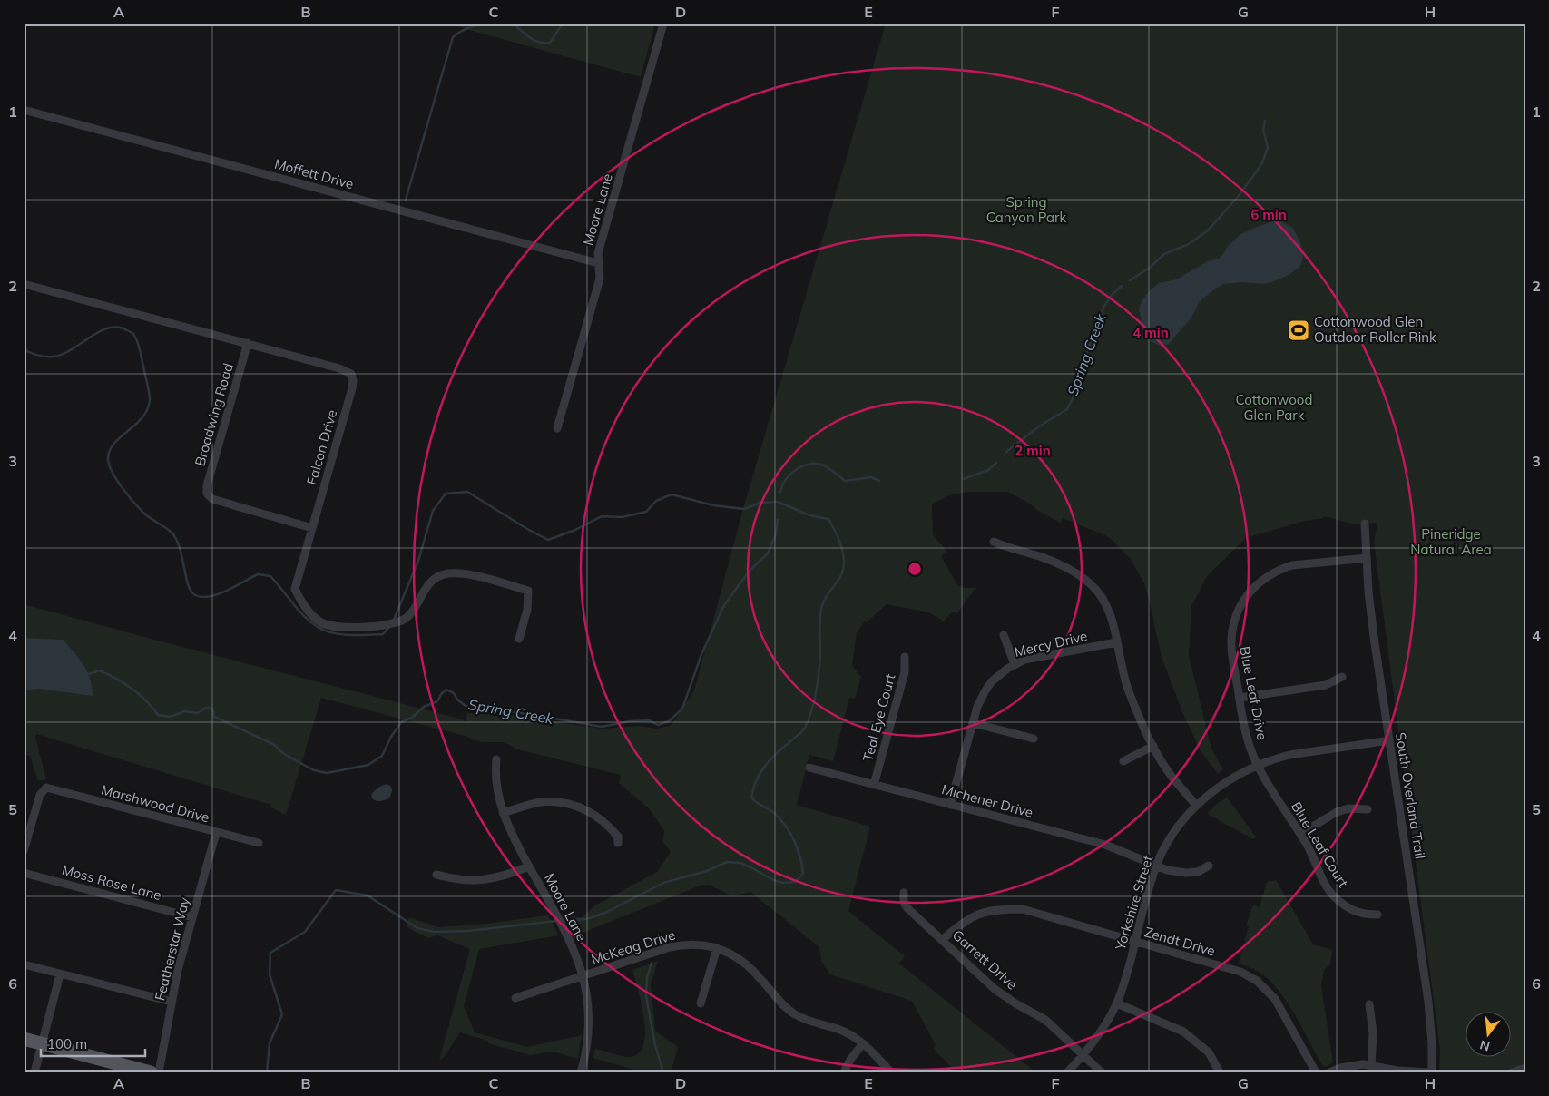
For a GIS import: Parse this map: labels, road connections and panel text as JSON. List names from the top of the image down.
{
  "streets": {
    "street": [
      "Moffett Drive",
      "Moore Lane",
      "Broadwing Road",
      "Falcon Drive",
      "Mercy Drive",
      "Blue Leaf Drive",
      "Teal Eye Court",
      "South Overland Trail",
      "Michener Drive",
      "Marshwood Drive",
      "Blue Leaf Court",
      "Moss Rose Lane",
      "Yorkshire Street",
      "Zendt Drive",
      "McKeag Drive",
      "Featherstar Way",
      "Garrett Drive"
    ]
  },
  "crossings": [
    ["Moffett Drive", "Moore Lane"],
    ["Moore Lane", "McKeag Drive"],
    ["Broadwing Road", "Falcon Drive"],
    ["Mercy Drive", "Michener Drive"],
    ["Blue Leaf Drive", "South Overland Trail"],
    ["Blue Leaf Drive", "Blue Leaf Court"],
    ["Blue Leaf Drive", "Yorkshire Street"],
    ["Teal Eye Court", "Michener Drive"],
    ["South Overland Trail", "Yorkshire Street"],
    ["Michener Drive", "Yorkshire Street"],
    ["Marshwood Drive", "Featherstar Way"],
    ["Blue Leaf Court", "Yorkshire Street"],
    ["Moss Rose Lane", "Featherstar Way"],
    ["Yorkshire Street", "Zendt Drive"],
    ["Yorkshire Street", "Garrett Drive"],
    ["Zendt Drive", "Garrett Drive"]
  ],
  "water": ["Spring Creek"],
  "parks": ["Spring Canyon Park", "Cottonwood Glen Park", "Pineridge Natural Area"],
  "places": {
    "sports": ["Cottonwood Glen Outdoor Roller Rink"]
  },
  "scale_bar": "100 m",
  "north": "bottom",
  "grid": {
    "columns": [
      "A",
      "B",
      "C",
      "D",
      "E",
      "F",
      "G",
      "H"
    ],
    "rows": [
      "1",
      "2",
      "3",
      "4",
      "5",
      "6"
    ]
  },
  "rings": ["6 min", "4 min", "2 min"]
}
